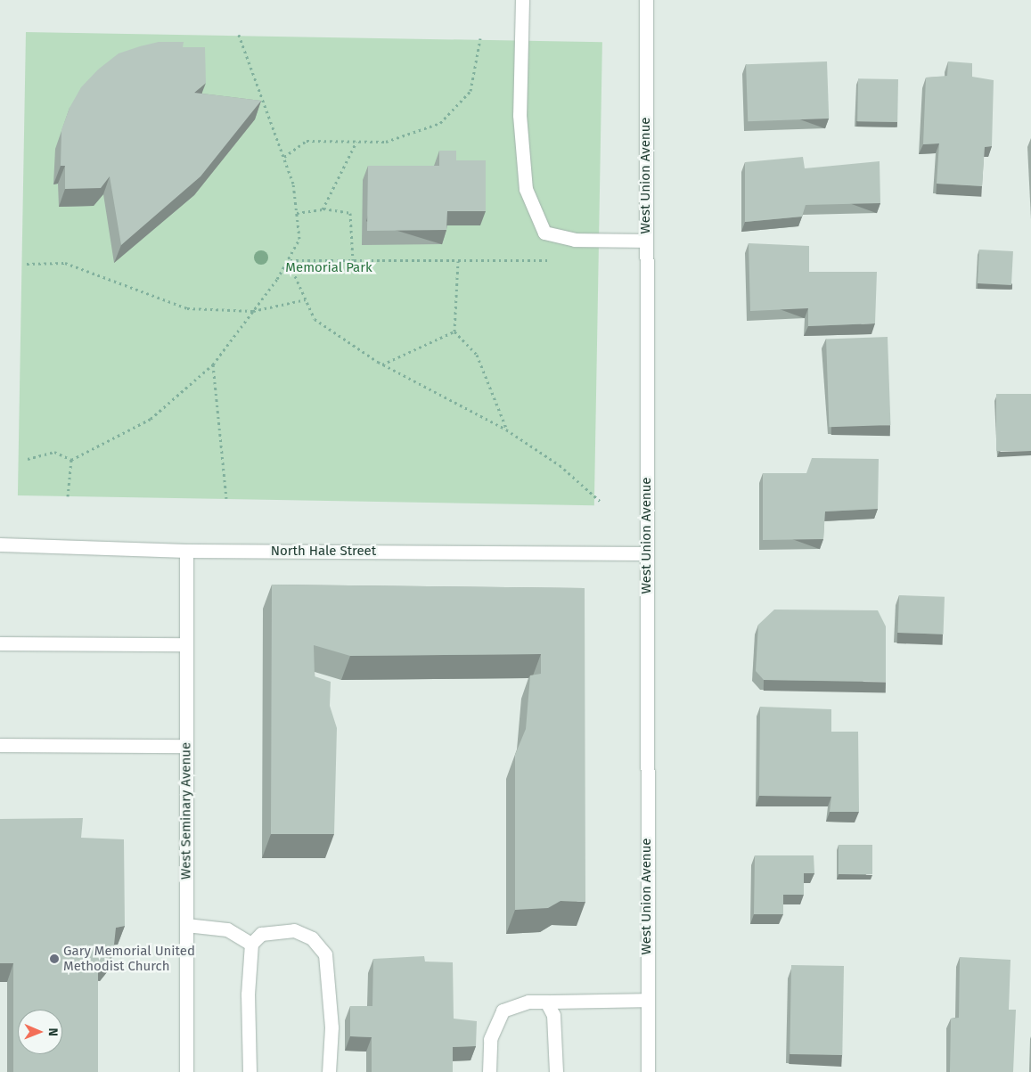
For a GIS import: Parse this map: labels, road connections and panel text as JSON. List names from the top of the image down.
{
  "streets": {
    "street": ["West Union Avenue", "North Hale Street", "West Seminary Avenue"]
  },
  "crossings": [
    ["West Union Avenue", "North Hale Street"],
    ["North Hale Street", "West Seminary Avenue"]
  ],
  "parks": ["Memorial Park"],
  "places": ["Gary Memorial United Methodist Church"],
  "north": "right"
}
